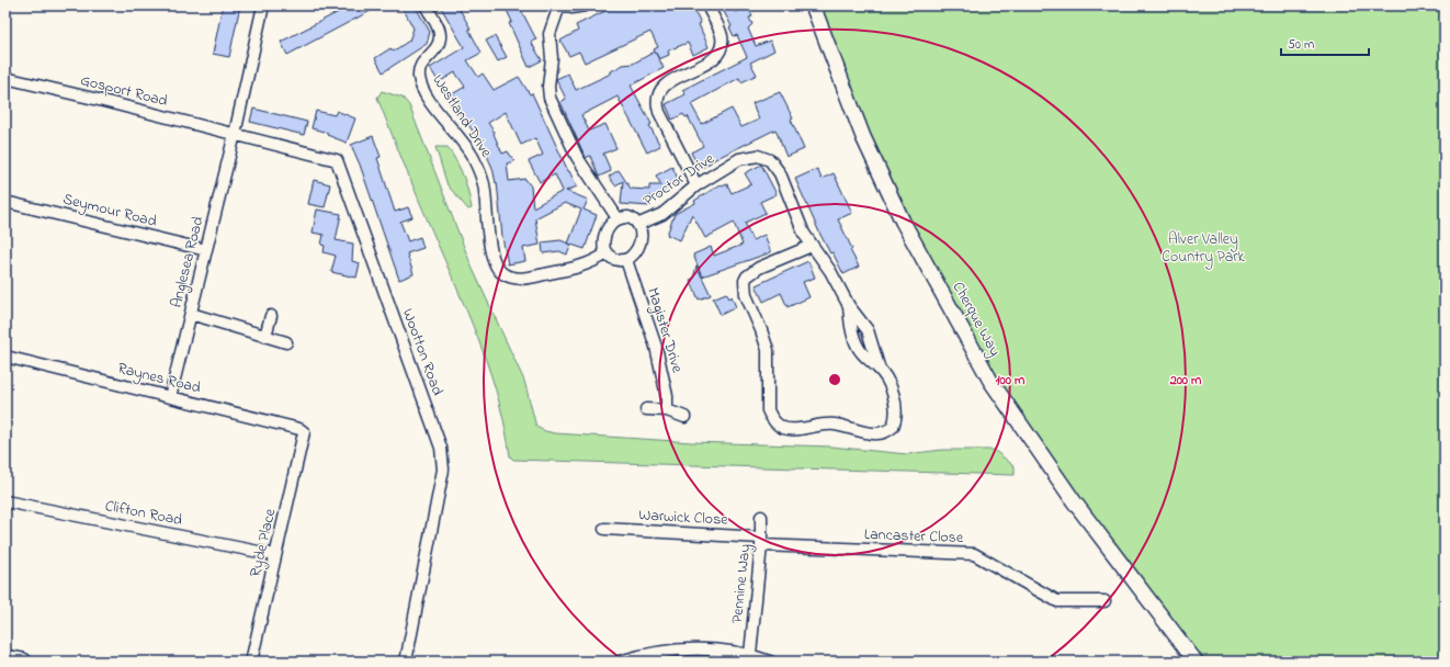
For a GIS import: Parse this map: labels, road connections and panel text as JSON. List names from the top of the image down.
{
  "streets": {
    "street": [
      "Gosport Road",
      "Westland Drive",
      "Proctor Drive",
      "Seymour Road",
      "Anglesea Road",
      "Cherque Way",
      "Magister Drive",
      "Wootton Road",
      "Raynes Road",
      "Clifton Road",
      "Warwick Close",
      "Lancaster Close",
      "Ryde Place",
      "Pennine Way"
    ]
  },
  "crossings": [
    ["Gosport Road", "Anglesea Road"],
    ["Gosport Road", "Wootton Road"],
    ["Westland Drive", "Proctor Drive"],
    ["Westland Drive", "Magister Drive"],
    ["Proctor Drive", "Magister Drive"],
    ["Seymour Road", "Anglesea Road"],
    ["Anglesea Road", "Wootton Road"],
    ["Anglesea Road", "Raynes Road"],
    ["Raynes Road", "Ryde Place"],
    ["Clifton Road", "Ryde Place"],
    ["Warwick Close", "Lancaster Close"],
    ["Warwick Close", "Pennine Way"],
    ["Lancaster Close", "Pennine Way"]
  ],
  "parks": ["Alver Valley Country Park"],
  "scale_bar": "50 m",
  "rings": ["100 m", "200 m"]
}
